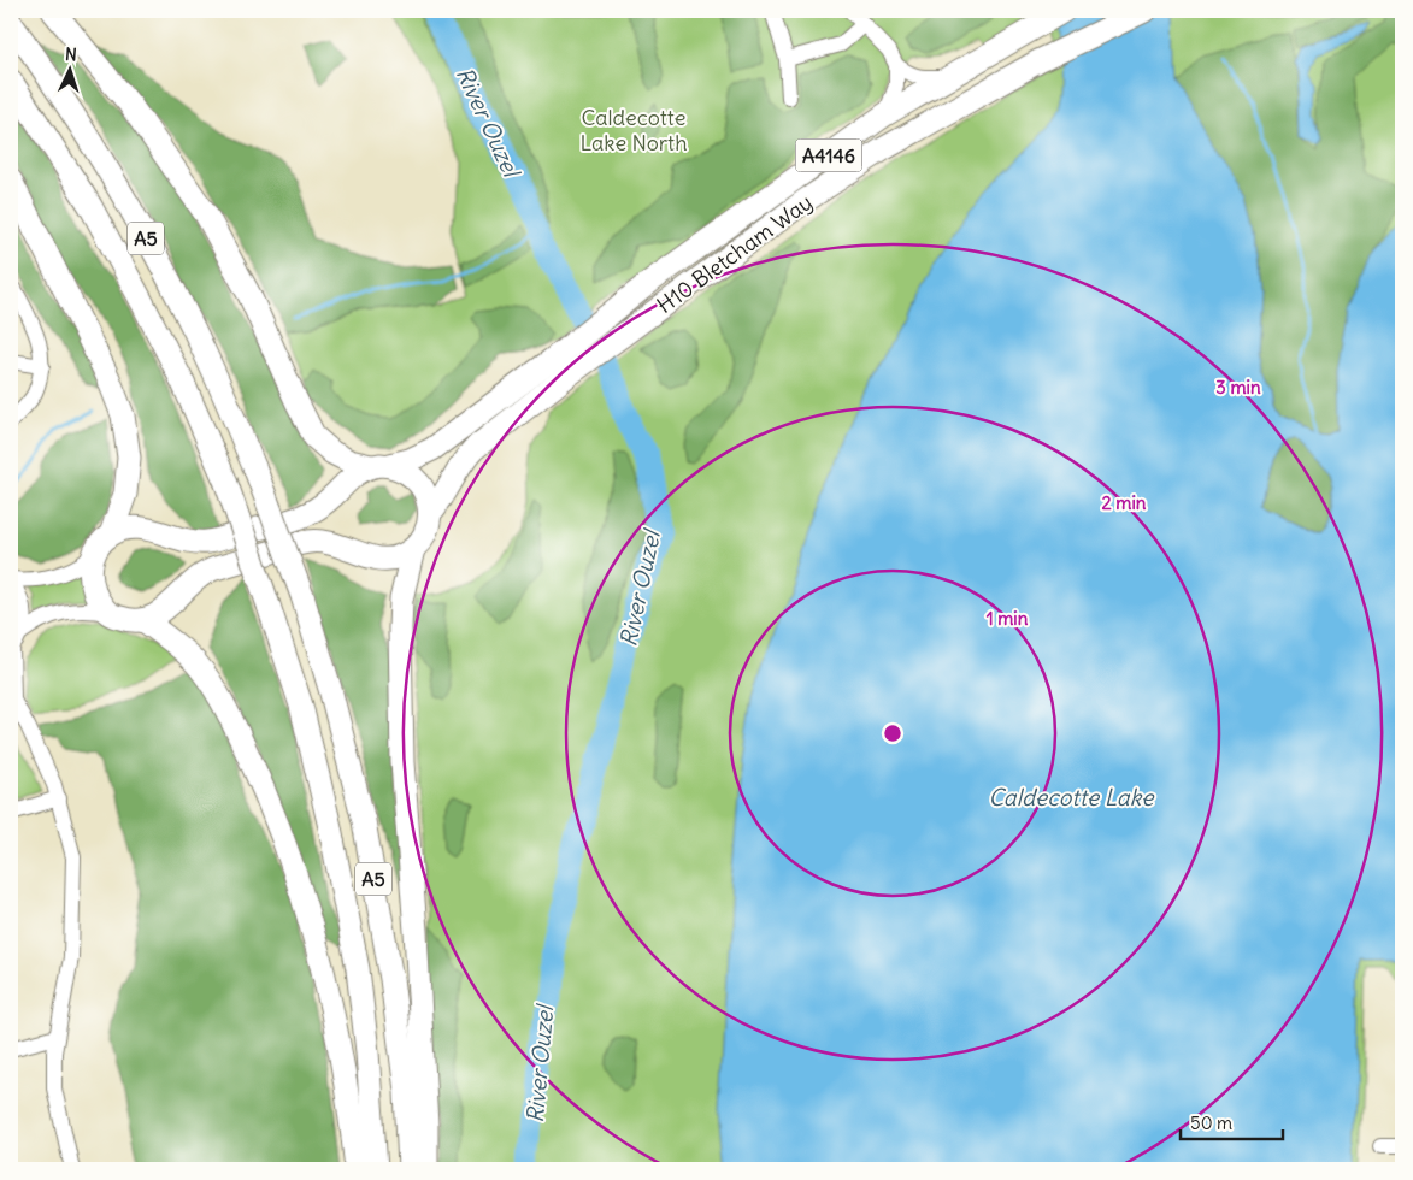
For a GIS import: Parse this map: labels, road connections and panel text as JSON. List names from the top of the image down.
{
  "streets": {
    "highway": ["A4146", "A5", "H10 Bletcham Way"]
  },
  "water": ["River Ouzel", "Caldecotte Lake"],
  "parks": ["Caldecotte Lake North"],
  "scale_bar": "50 m",
  "north": "top",
  "rings": ["3 min", "2 min", "1 min"]
}
